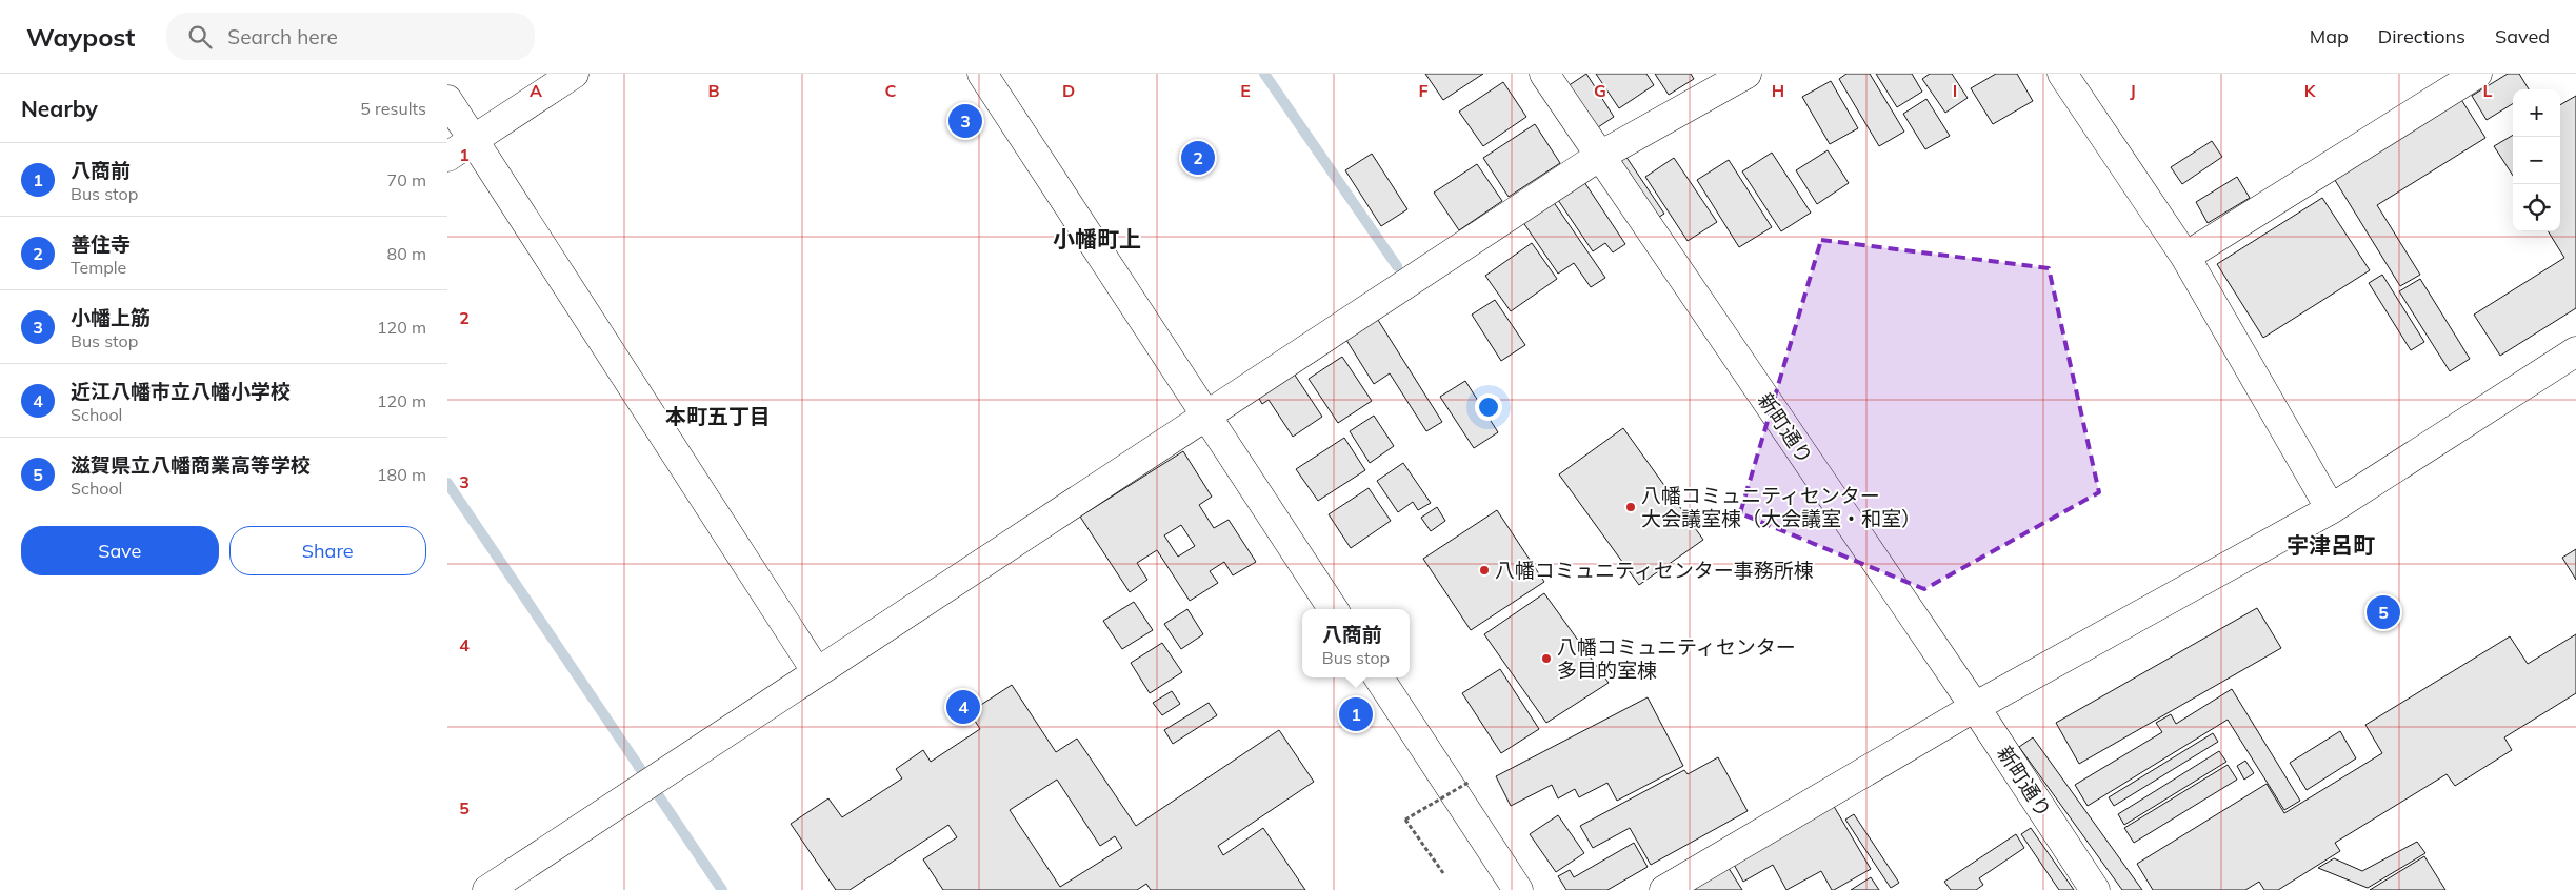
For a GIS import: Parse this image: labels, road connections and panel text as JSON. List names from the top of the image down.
{
  "streets": {
    "street": ["新町通り"]
  },
  "districts": ["小幡町上", "本町五丁目", "宇津呂町"],
  "places": ["八幡コミュニティセンター 大会議室棟（大会議室・和室）", "八幡コミュニティセンター事務所棟", "八幡コミュニティセンター 多目的室棟"],
  "page": {
    "header": "Waypost",
    "search": "Search here",
    "nav": ["Map", "Directions", "Saved"],
    "heading": ["Nearby", "5 results"],
    "map_buttons": ["+", "−"],
    "pins": [
      "3",
      "2",
      "5",
      "4",
      "1"
    ],
    "list": [
      {
        "mark": "1",
        "name": "八商前",
        "note": "Bus stop",
        "value": "70 m"
      },
      {
        "mark": "2",
        "name": "善住寺",
        "note": "Temple",
        "value": "80 m"
      },
      {
        "mark": "3",
        "name": "小幡上筋",
        "note": "Bus stop",
        "value": "120 m"
      },
      {
        "mark": "4",
        "name": "近江八幡市立八幡小学校",
        "note": "School",
        "value": "120 m"
      },
      {
        "mark": "5",
        "name": "滋賀県立八幡商業高等学校",
        "note": "School",
        "value": "180 m"
      }
    ],
    "buttons": ["Save", "Share"],
    "popup": ["八商前", "Bus stop"]
  },
  "grid": {
    "columns": [
      "A",
      "B",
      "C",
      "D",
      "E",
      "F",
      "G",
      "H",
      "I",
      "J",
      "K",
      "L"
    ],
    "rows": [
      "1",
      "2",
      "3",
      "4",
      "5"
    ]
  }
}
